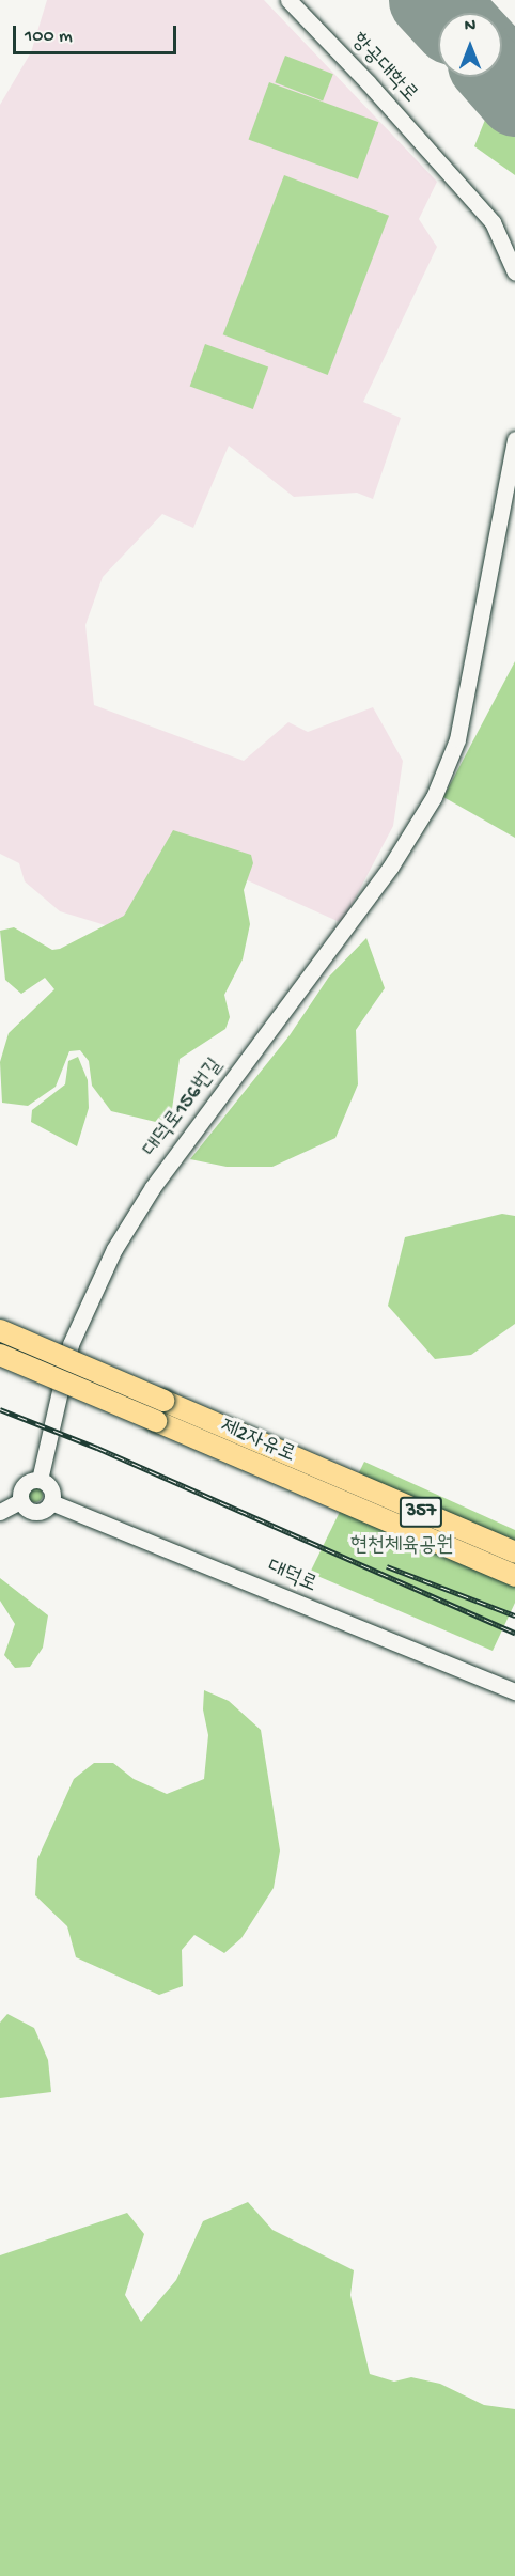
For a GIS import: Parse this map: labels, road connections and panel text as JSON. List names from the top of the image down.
{
  "streets": {
    "highway": ["제2자유로", "357"],
    "street": ["항공대학로", "대덕로156번길", "대덕로"]
  },
  "crossings": [
    ["대덕로156번길", "대덕로"]
  ],
  "parks": ["현천체육공원"],
  "scale_bar": "100 m",
  "north": "top"
}
